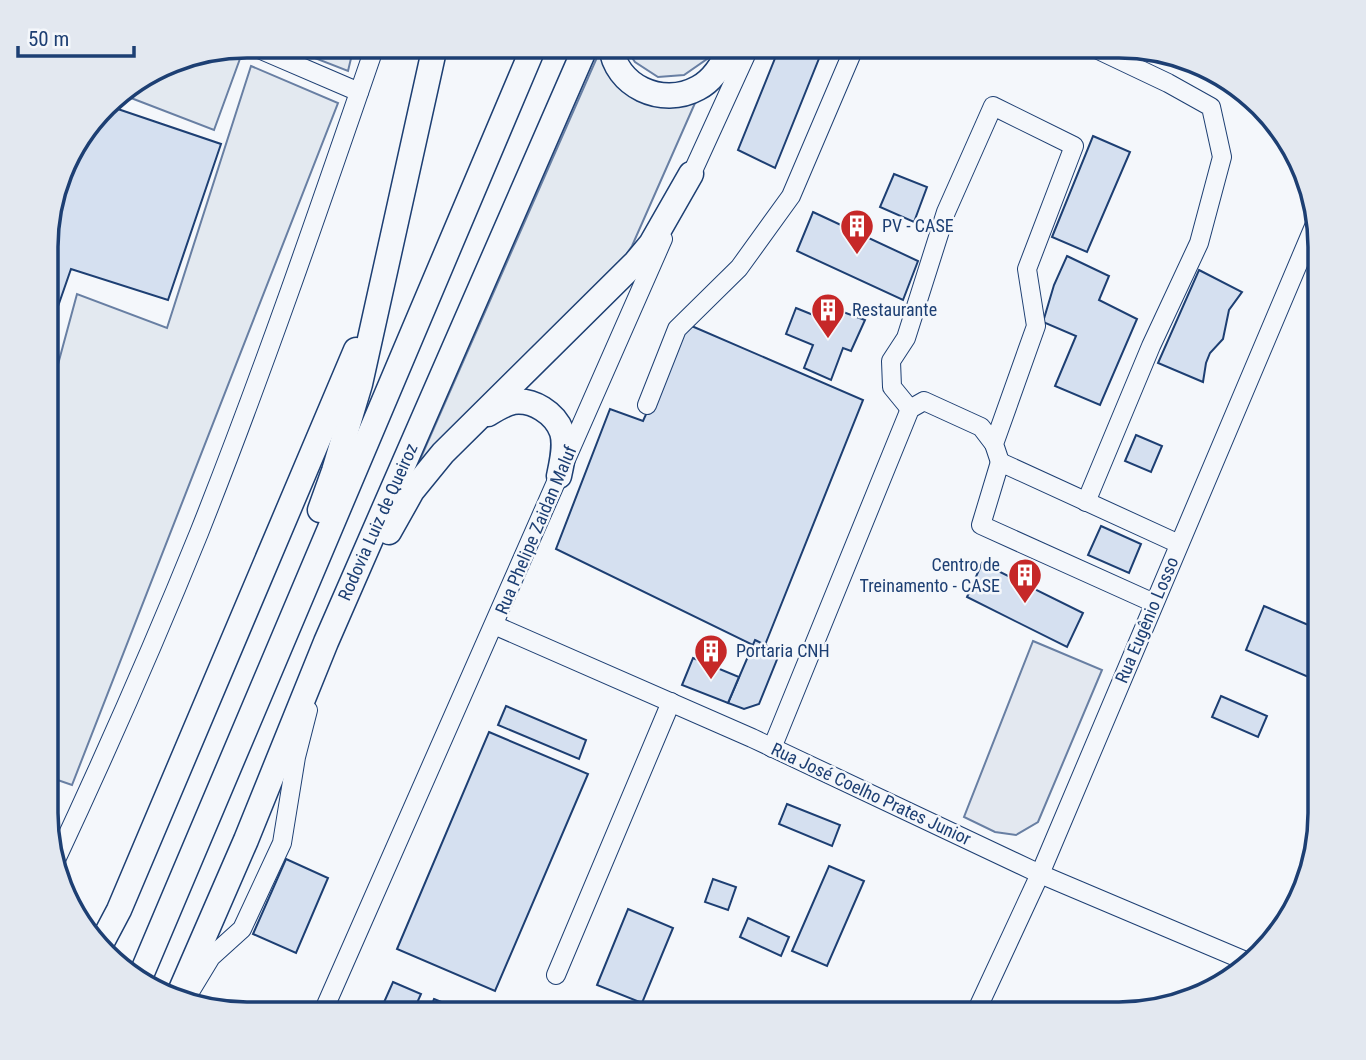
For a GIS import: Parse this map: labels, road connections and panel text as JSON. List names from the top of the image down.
{
  "streets": {
    "highway": ["Rodovia Luiz de Queiroz"],
    "street": ["Rua Phelipe Zaidan Maluf", "Rua Eugênio Losso", "Rua José Coelho Prates Junior"]
  },
  "crossings": [
    ["Rua Phelipe Zaidan Maluf", "Rua José Coelho Prates Junior"],
    ["Rua Eugênio Losso", "Rua José Coelho Prates Junior"]
  ],
  "places": {
    "building": [
      "PV - CASE",
      "Restaurante",
      "Centro de Treinamento - CASE",
      "Portaria CNH"
    ]
  },
  "scale_bar": "50 m"
}
